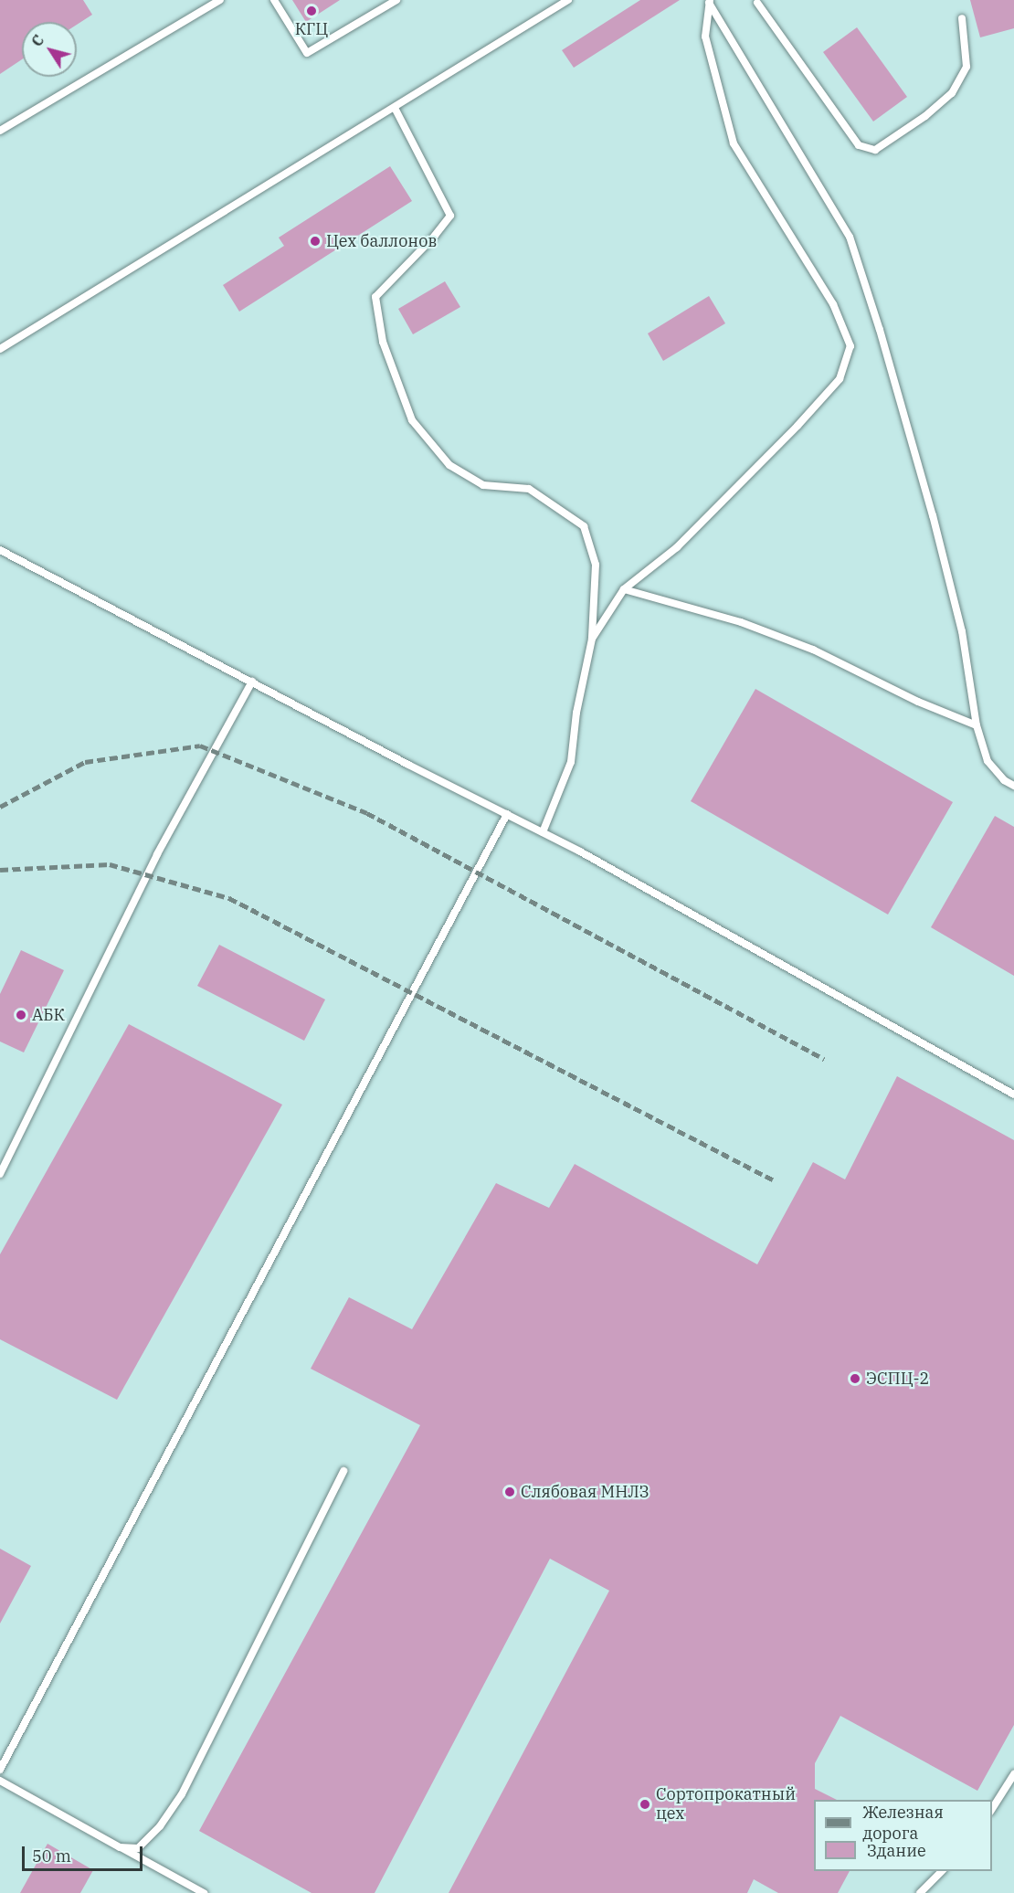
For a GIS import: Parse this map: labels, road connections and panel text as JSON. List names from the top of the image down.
{
  "places": [
    "КГЦ",
    "Цех баллонов",
    "АБК",
    "ЭСПЦ-2",
    "Слябовая МНЛЗ",
    "Сортопрокатный цех"
  ],
  "legend": ["Железная дорога", "Здание"],
  "scale_bar": "50 m",
  "north": "top left"
}
